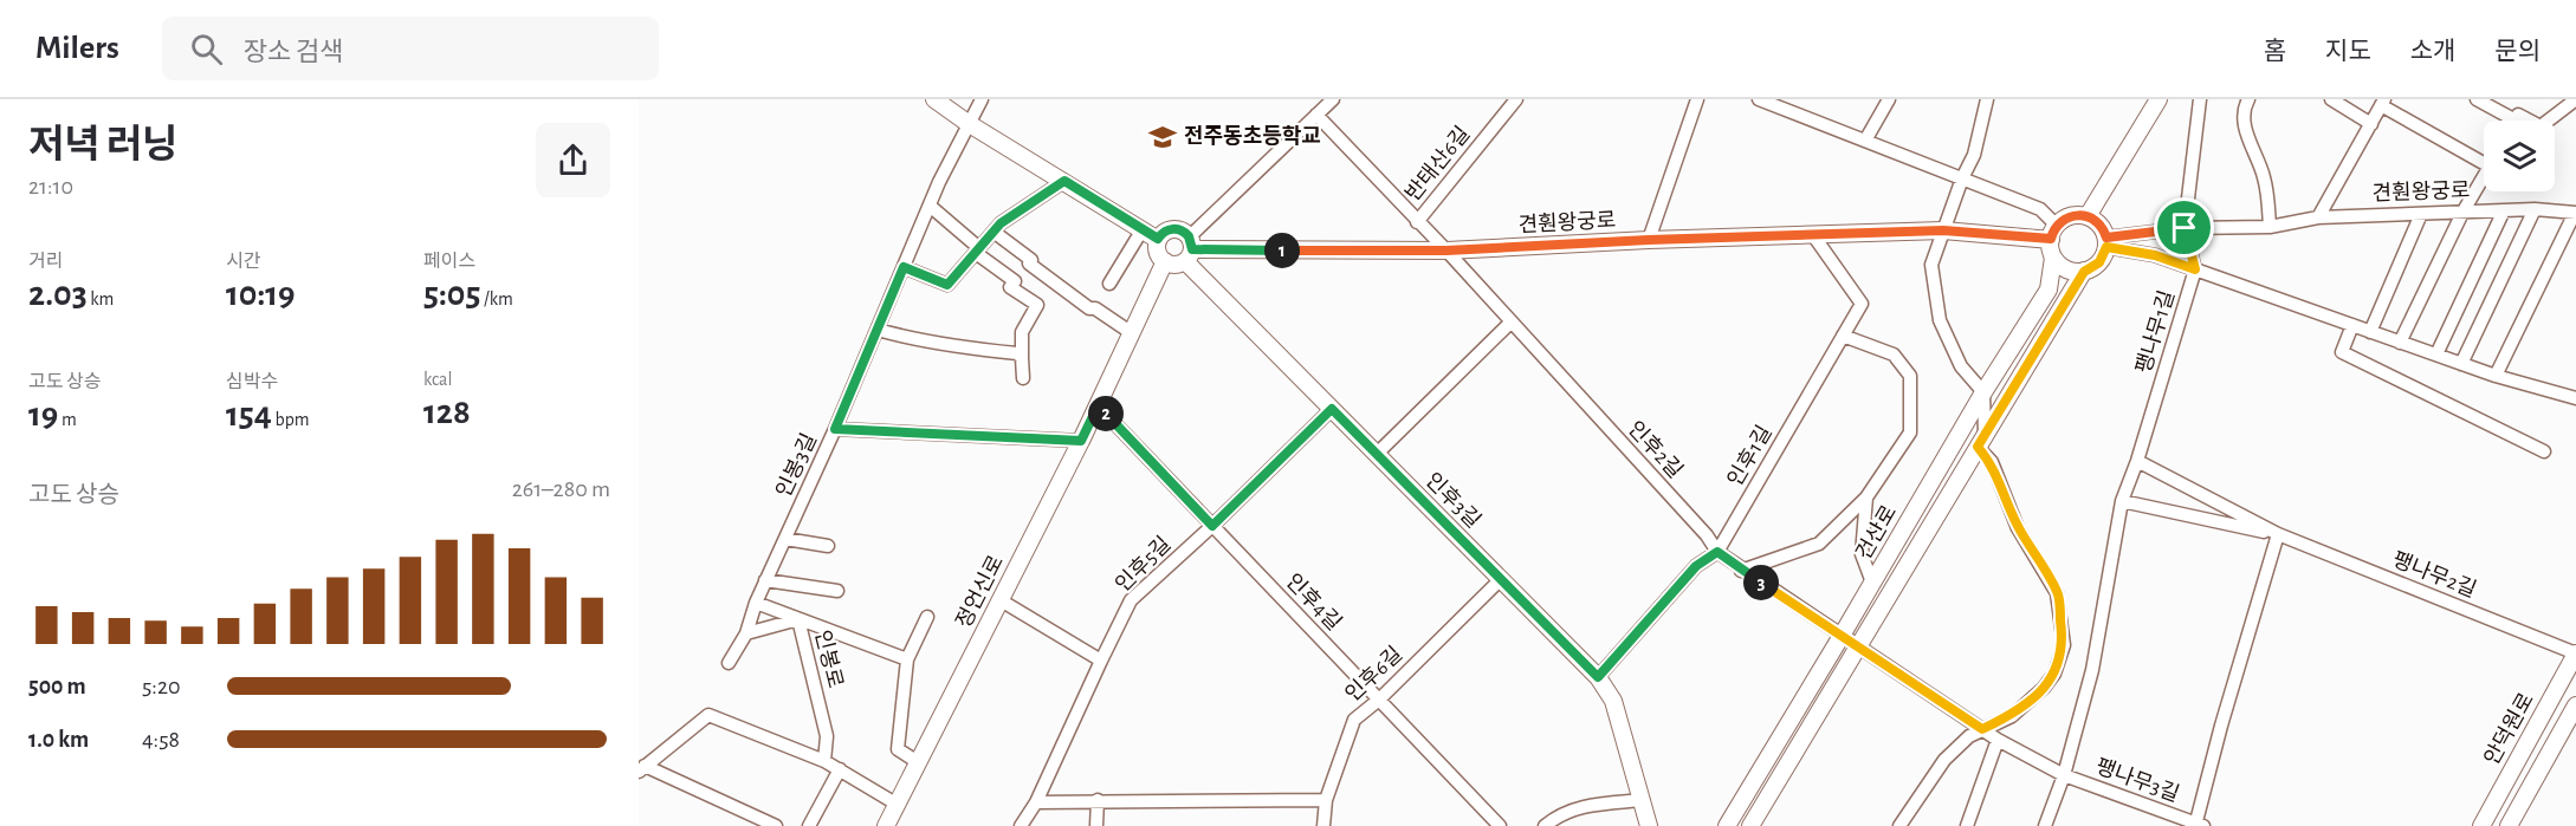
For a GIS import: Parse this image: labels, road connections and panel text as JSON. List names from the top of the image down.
{
  "streets": {
    "street": [
      "반태산6길",
      "견훤왕궁로",
      "팽나무1길",
      "인후2길",
      "인후1길",
      "인봉3길",
      "인후3길",
      "건산로",
      "인후5길",
      "팽나무2길",
      "정언신로",
      "인후4길",
      "인봉로",
      "인후6길",
      "안덕원로",
      "팽나무3길"
    ]
  },
  "crossings": [
    ["반태산6길", "인후2길"],
    ["견훤왕궁로", "인후2길"],
    ["견훤왕궁로", "인후1길"],
    ["견훤왕궁로", "인후3길"],
    ["견훤왕궁로", "건산로"],
    ["견훤왕궁로", "정언신로"],
    ["팽나무1길", "팽나무2길"],
    ["팽나무1길", "팽나무3길"],
    ["인후2길", "인후1길"],
    ["인후2길", "건산로"],
    ["인후2길", "팽나무3길"],
    ["인후1길", "인후3길"],
    ["인봉3길", "인봉로"],
    ["인후3길", "인후5길"],
    ["인후3길", "정언신로"],
    ["인후3길", "인후6길"],
    ["건산로", "팽나무3길"],
    ["인후5길", "인후4길"],
    ["팽나무2길", "안덕원로"],
    ["팽나무2길", "팽나무3길"],
    ["정언신로", "인후4길"],
    ["인후4길", "인후6길"]
  ],
  "places": {
    "school or university": ["전주동초등학교"]
  },
  "page": {
    "header": "Milers",
    "search": "장소 검색",
    "nav": [
      "홈",
      "지도",
      "소개",
      "문의"
    ],
    "heading": ["저녁 러닝", "21:10"],
    "stats": [
      ["거리", "2.03 km"],
      ["시간", "10:19"],
      ["페이스", "5:05 /km"],
      ["고도 상승", "19 m"],
      ["심박수", "154 bpm"],
      ["kcal", "128"]
    ],
    "pins": ["1", "2", "3"],
    "chart": ["고도 상승", "261–280 m"],
    "list": [
      {
        "name": "500 m",
        "note": "5:20"
      },
      {
        "name": "1.0 km",
        "note": "4:58"
      }
    ]
  }
}
